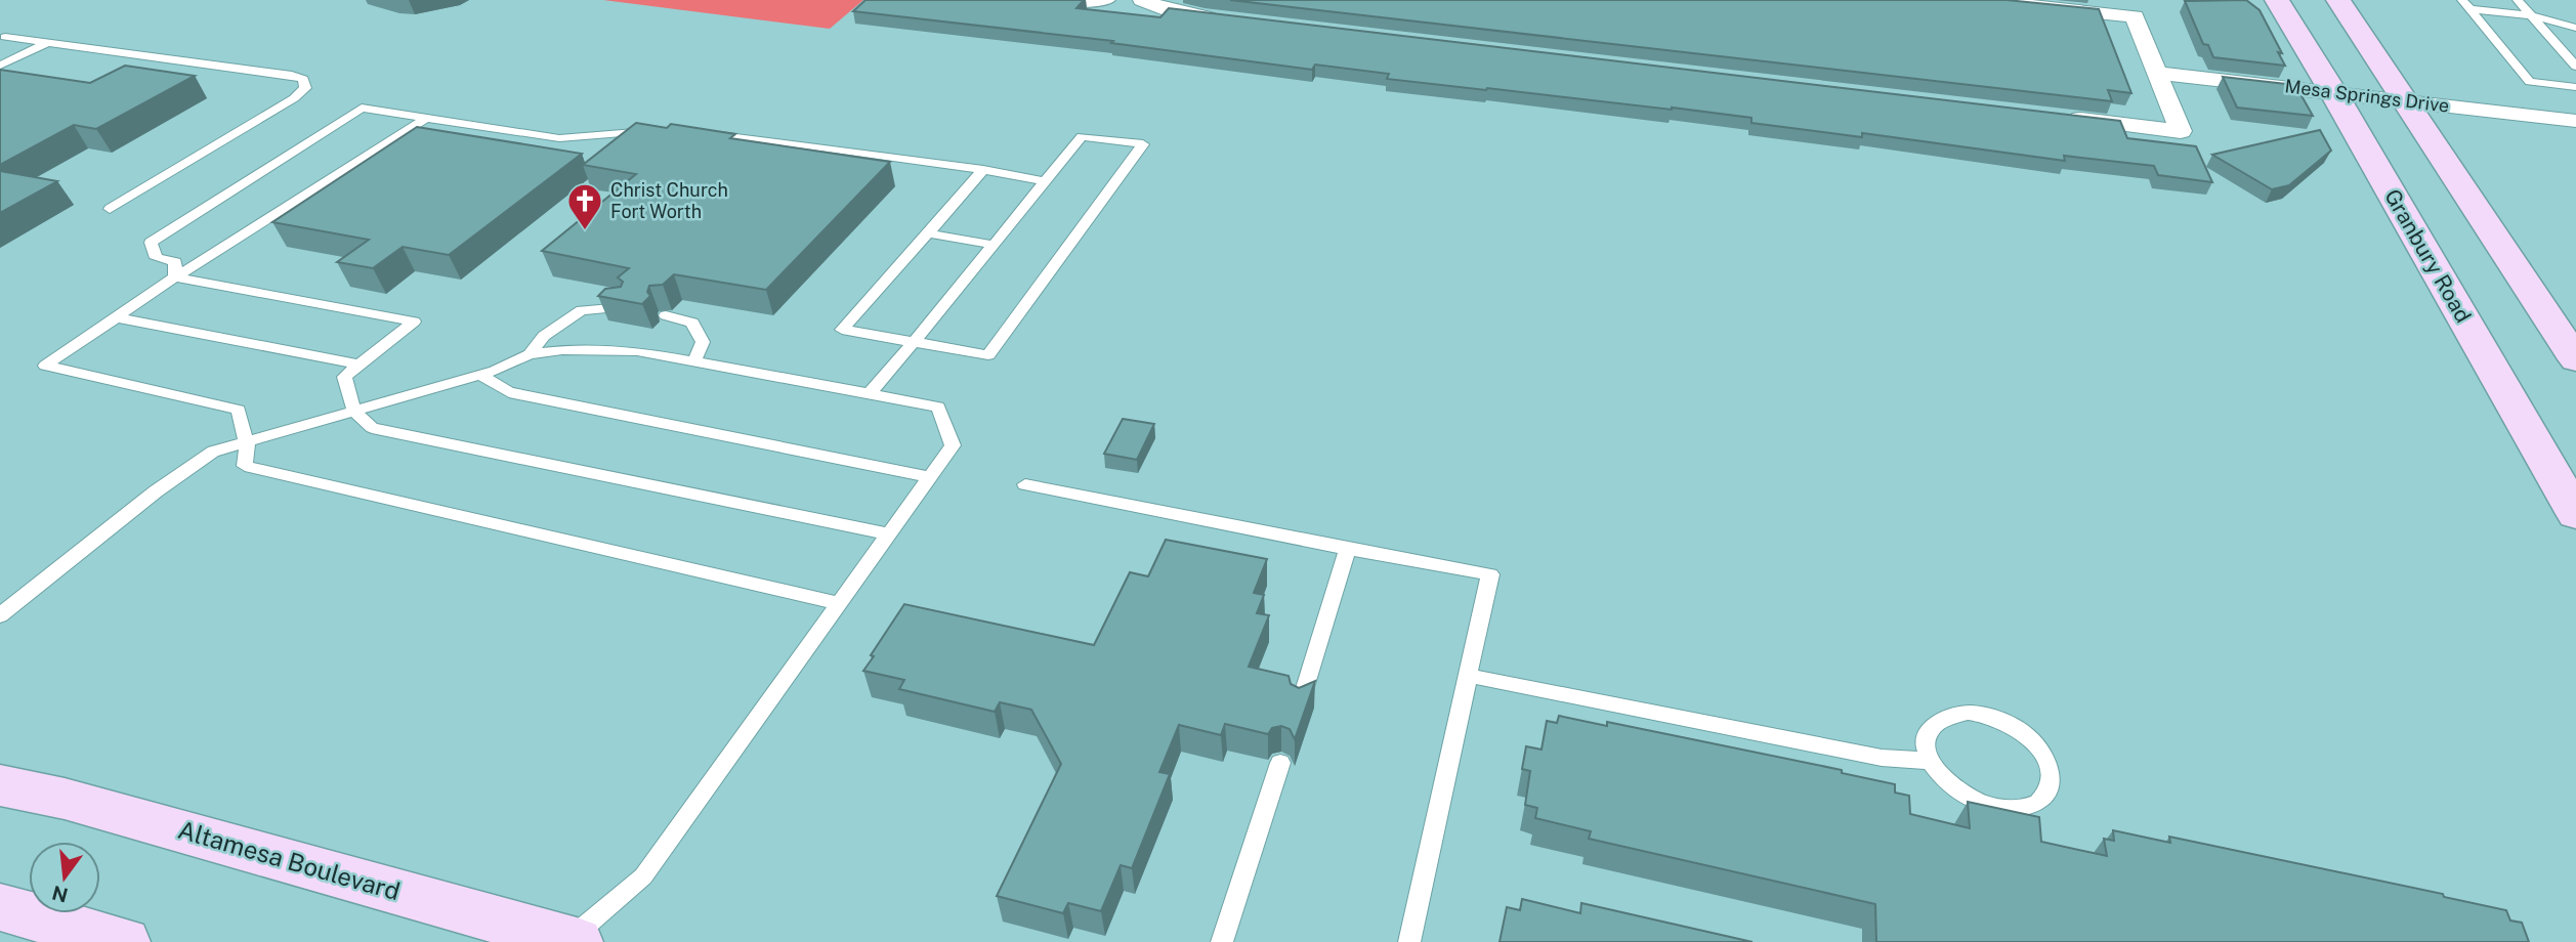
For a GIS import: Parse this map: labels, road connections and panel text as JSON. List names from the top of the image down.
{
  "streets": {
    "main road": ["Granbury Road", "Altamesa Boulevard"],
    "street": ["Mesa Springs Drive"]
  },
  "crossings": [
    ["Mesa Springs Drive", "Granbury Road"]
  ],
  "places": {
    "church": ["Christ Church Fort Worth"]
  },
  "north": "bottom"
}
